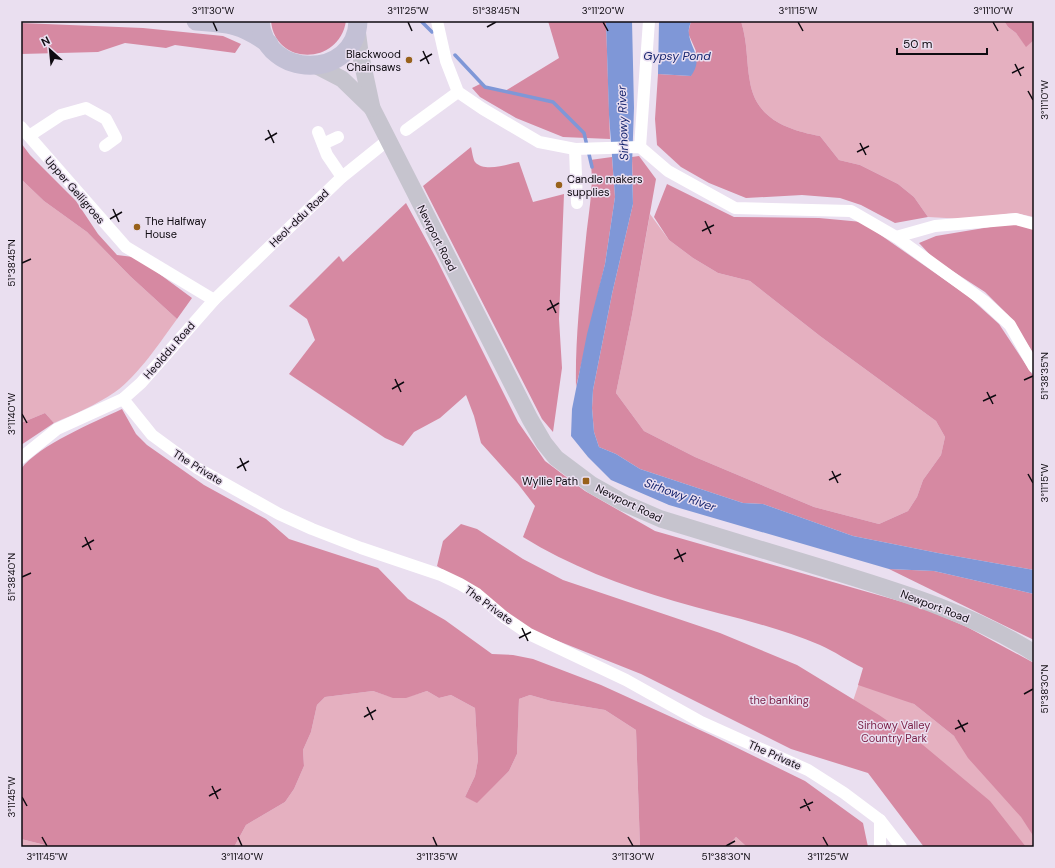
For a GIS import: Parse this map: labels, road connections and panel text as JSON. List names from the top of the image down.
{
  "streets": {
    "main road": ["Newport Road"],
    "street": [
      "Upper Gelligroes",
      "Heol-ddu Road",
      "Heolddu Road",
      "The Private"
    ]
  },
  "crossings": [
    ["Upper Gelligroes", "Heol-ddu Road"],
    ["Upper Gelligroes", "Heolddu Road"],
    ["Heol-ddu Road", "Newport Road"],
    ["Heol-ddu Road", "Heolddu Road"],
    ["Heolddu Road", "The Private"]
  ],
  "water": ["Gypsy Pond", "Sirhowy River"],
  "parks": ["the banking", "Sirhowy Valley Country Park"],
  "places": {
    "other": ["Blackwood Chainsaws", "Candle makers supplies", "The Halfway House"],
    "transit": ["Wyllie Path"]
  },
  "scale_bar": "50 m",
  "north": "top left",
  "coordinates": [
    "3°11'30\"W",
    "3°11'25\"W",
    "51°38'45\"N",
    "3°11'20\"W",
    "3°11'15\"W",
    "3°11'10\"W",
    "51°38'35\"N",
    "3°11'40\"W",
    "51°38'40\"N",
    "51°38'30\"N",
    "3°11'45\"W",
    "3°11'35\"W"
  ]
}
